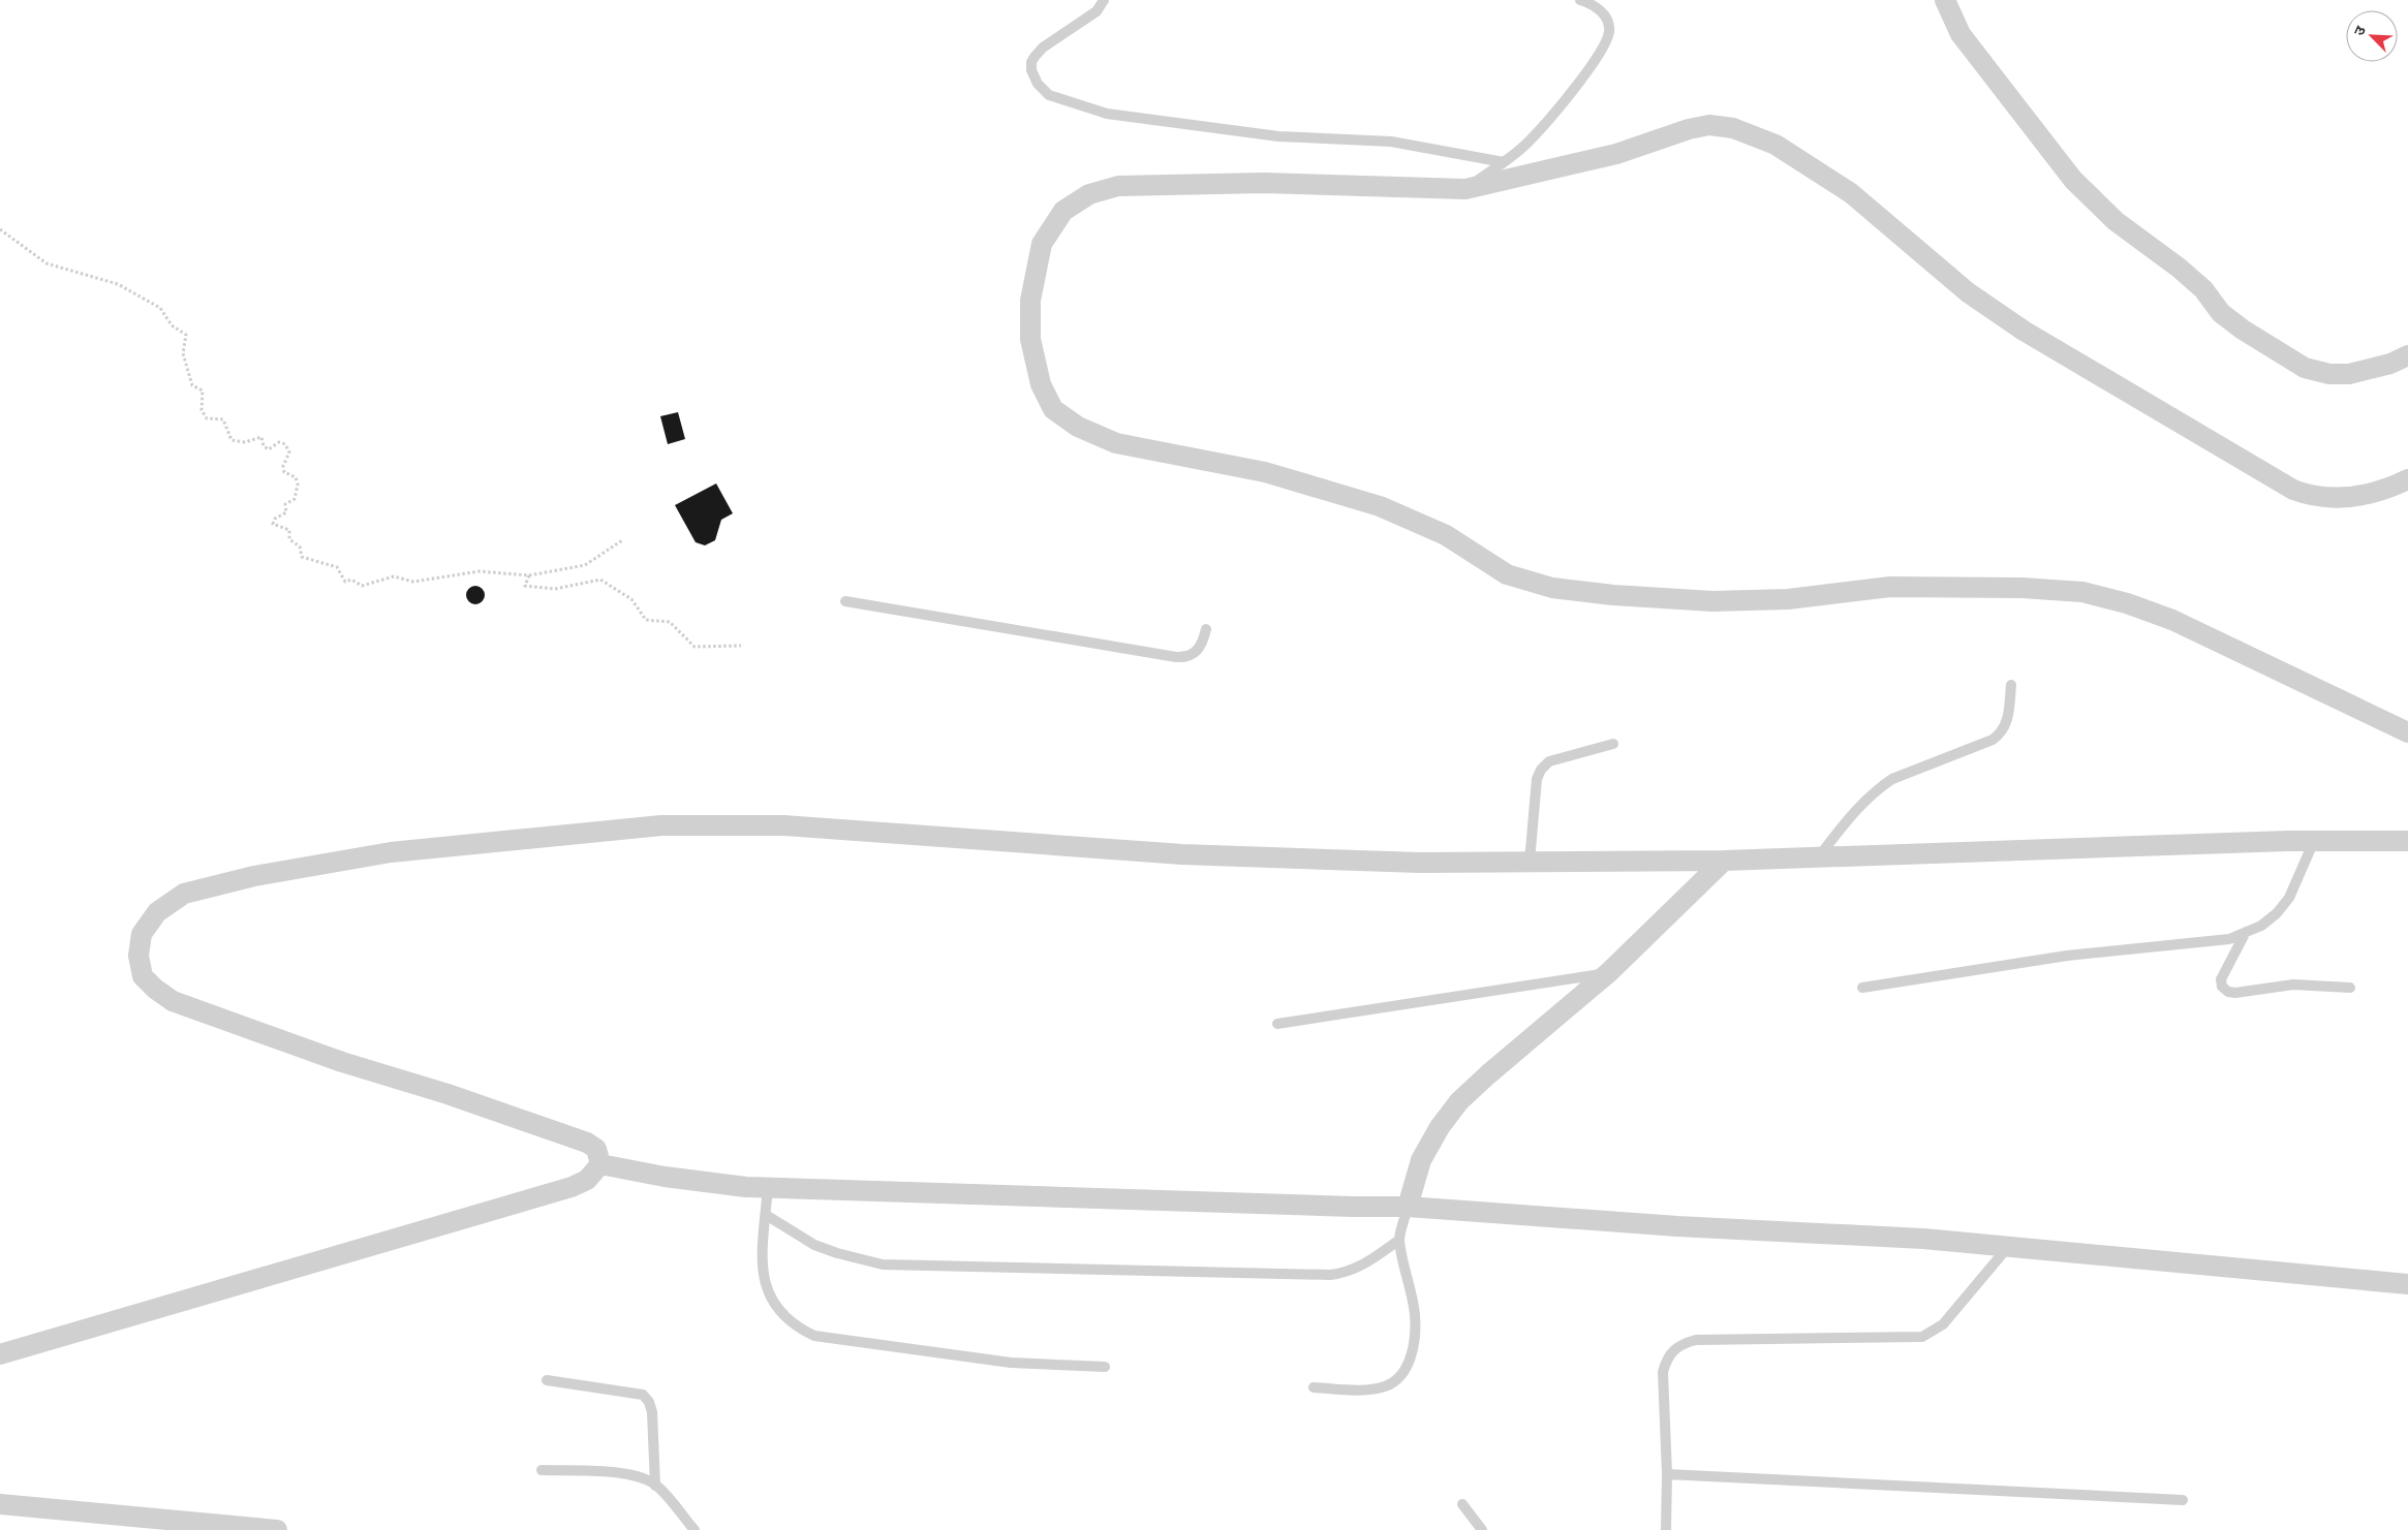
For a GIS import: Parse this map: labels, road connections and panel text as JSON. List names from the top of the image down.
{
  "north": "top left"
}
